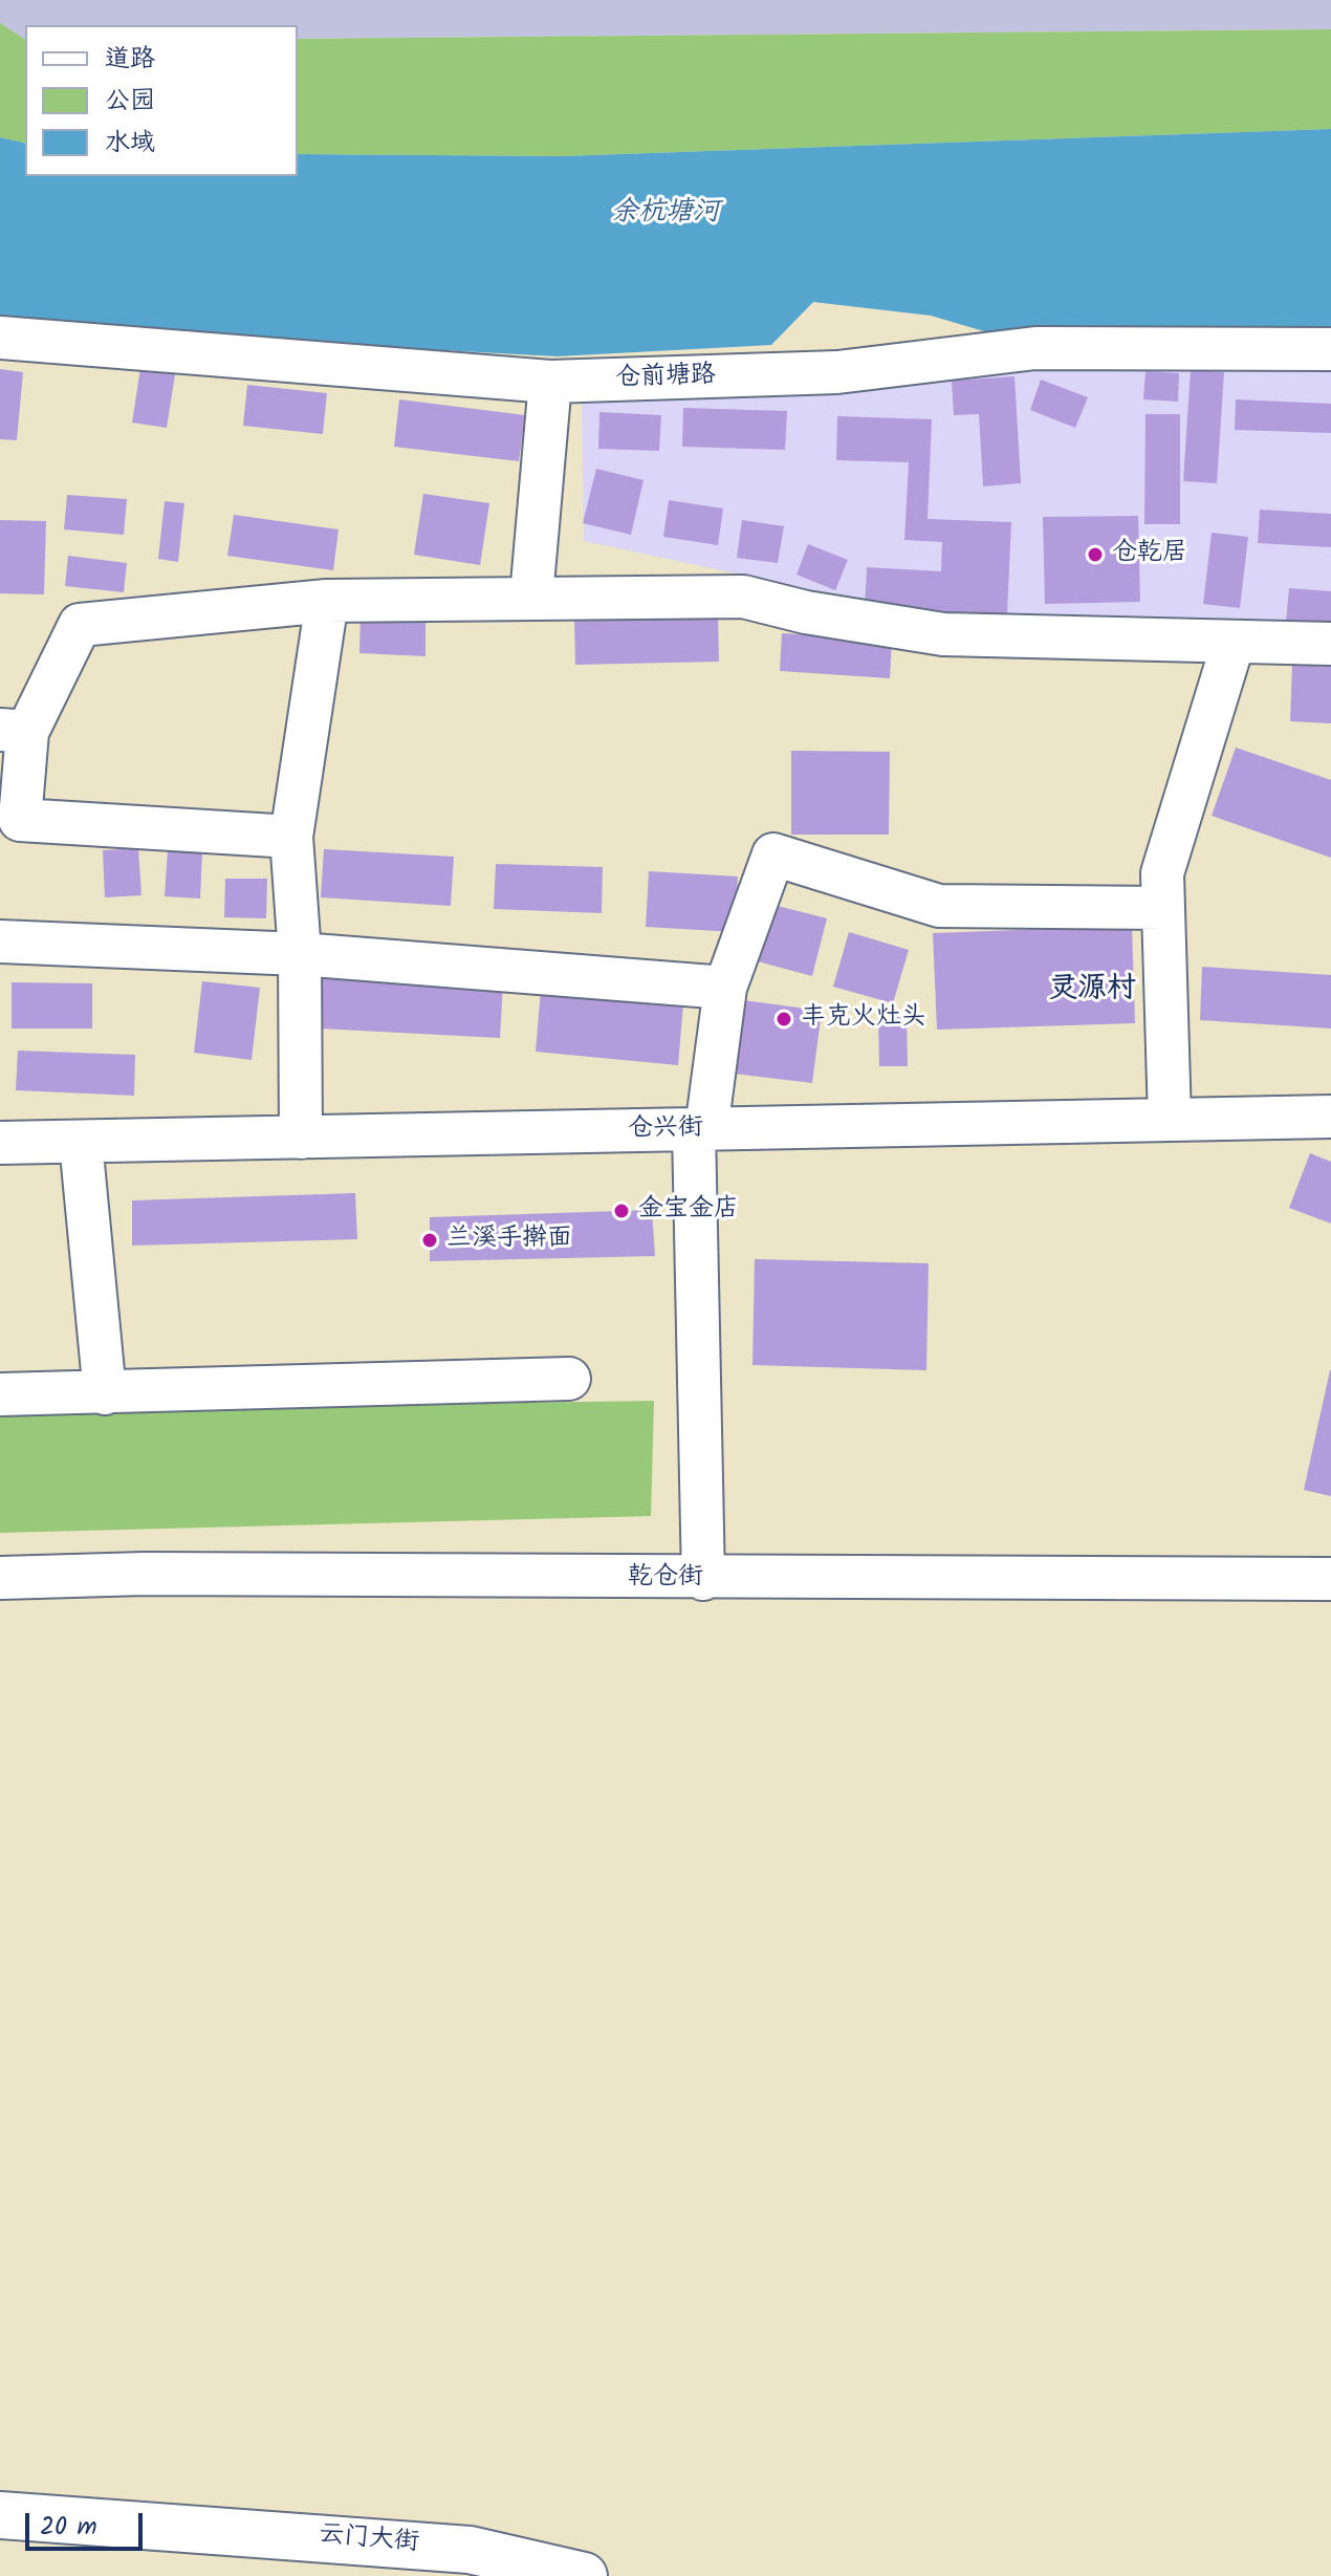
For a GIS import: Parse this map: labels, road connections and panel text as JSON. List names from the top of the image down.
{
  "streets": {
    "main road": ["云门大街"],
    "street": ["仓前塘路", "仓兴街", "乾仓街"]
  },
  "districts": ["灵源村"],
  "water": ["余杭塘河"],
  "places": [
    "仓乾居",
    "丰克火灶头",
    "金宝金店",
    "兰溪手擀面"
  ],
  "legend": ["道路", "公园", "水域"],
  "scale_bar": "20 m"
}
